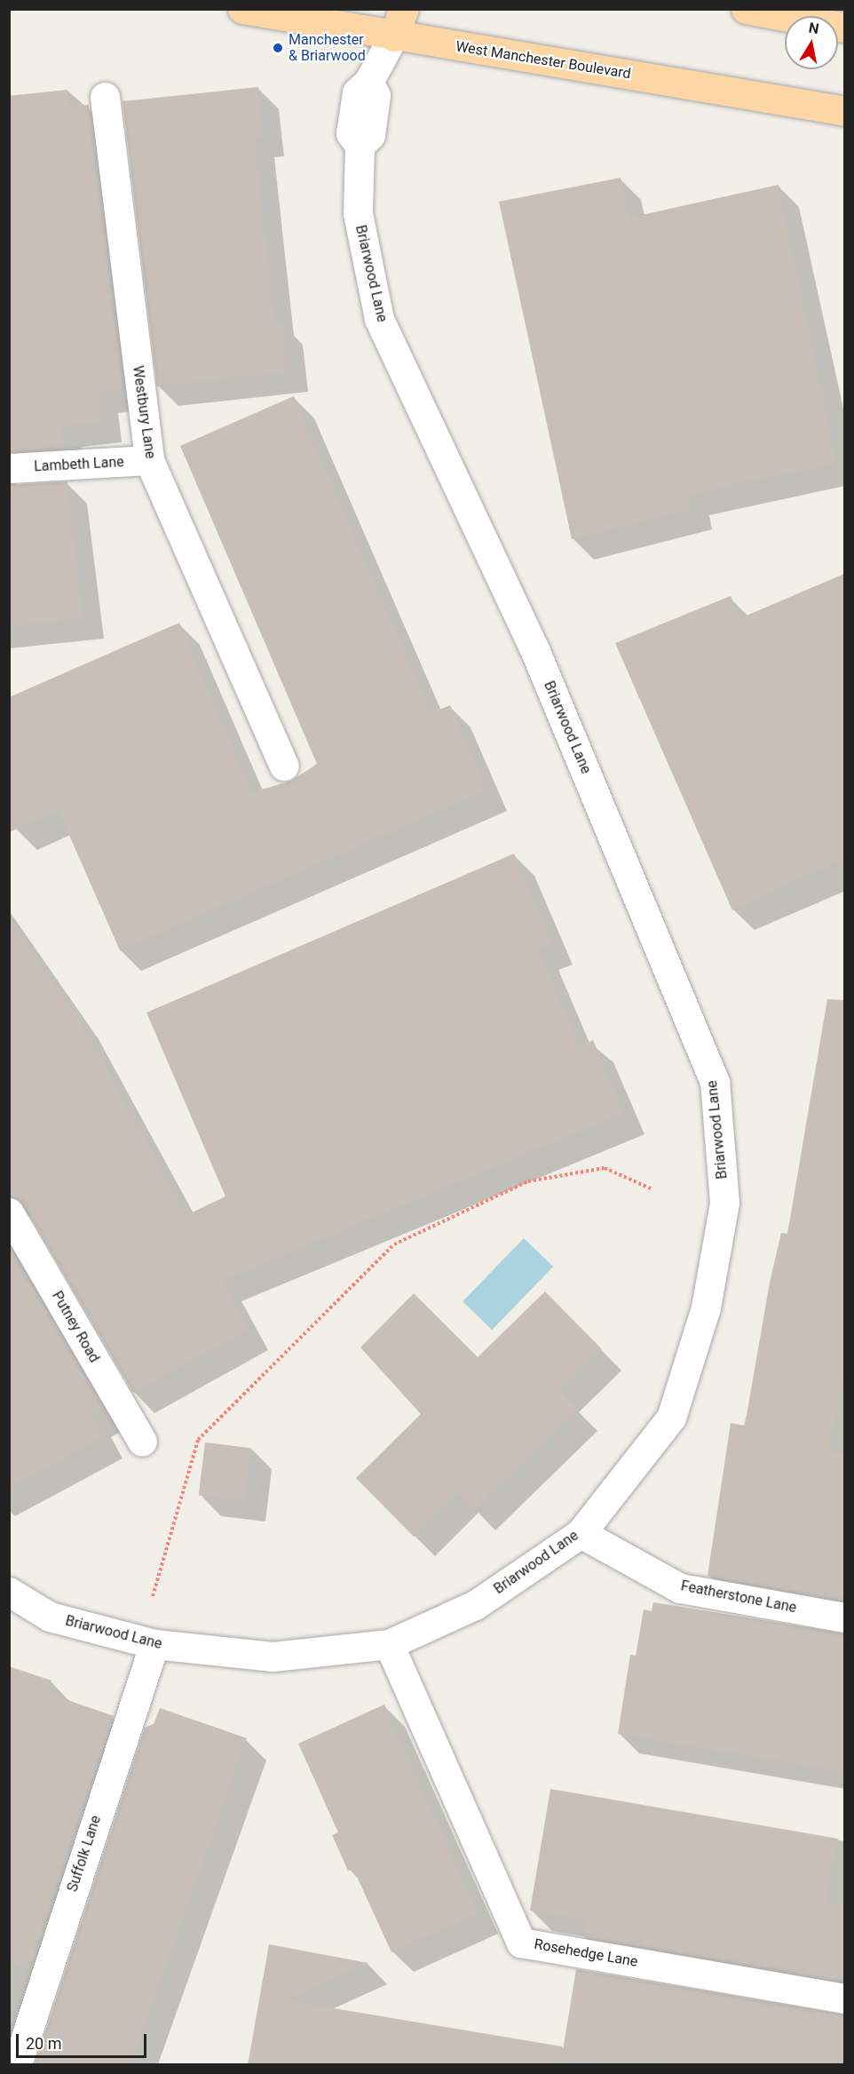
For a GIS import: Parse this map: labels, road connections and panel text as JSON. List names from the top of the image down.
{
  "streets": {
    "main road": ["West Manchester Boulevard"],
    "street": [
      "Briarwood Lane",
      "Westbury Lane",
      "Lambeth Lane",
      "Putney Road",
      "Featherstone Lane",
      "Suffolk Lane",
      "Rosehedge Lane"
    ]
  },
  "crossings": [
    ["West Manchester Boulevard", "Briarwood Lane"],
    ["Briarwood Lane", "Featherstone Lane"],
    ["Briarwood Lane", "Suffolk Lane"],
    ["Briarwood Lane", "Rosehedge Lane"],
    ["Westbury Lane", "Lambeth Lane"]
  ],
  "places": ["Manchester & Briarwood"],
  "scale_bar": "20 m",
  "north": "top"
}
